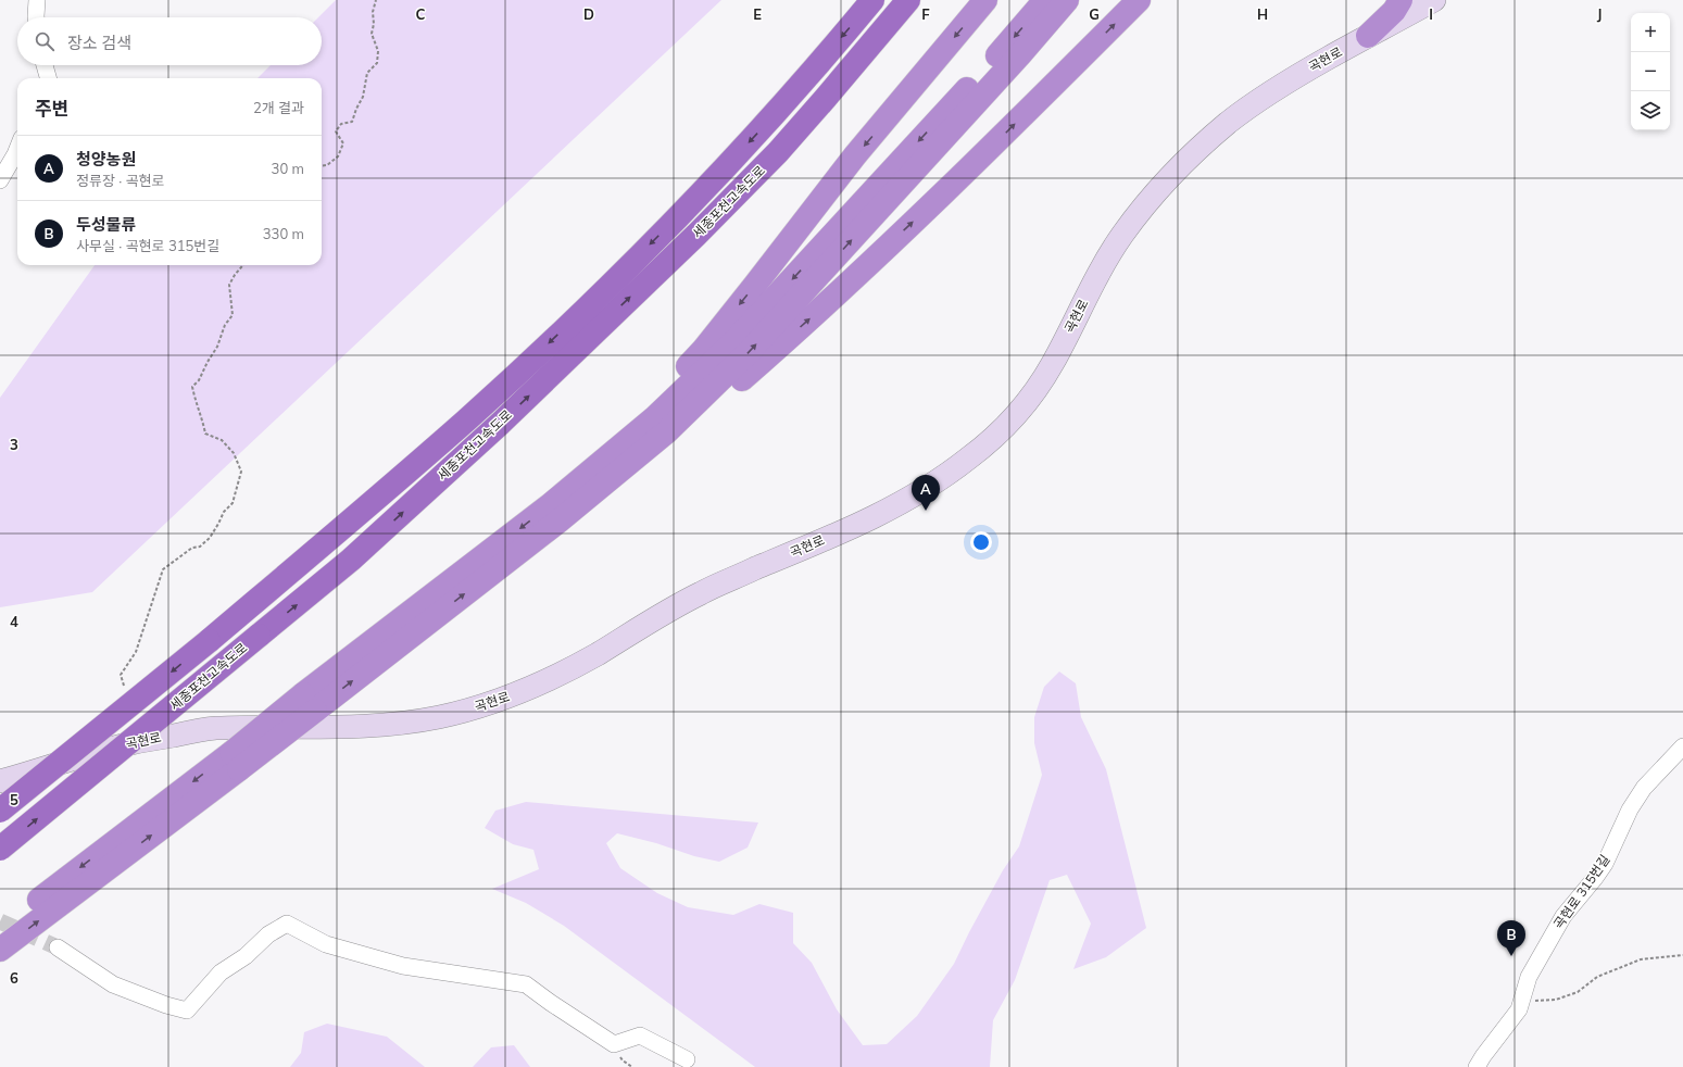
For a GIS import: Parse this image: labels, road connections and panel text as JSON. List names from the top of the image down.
{
  "streets": {
    "highway": ["세종포천고속도로"],
    "main road": ["곡현로"],
    "street": ["곡현로 315번길"]
  },
  "page": {
    "map_buttons": ["+", "−"],
    "search": "장소 검색",
    "heading": ["주변", "2개 결과"],
    "list": [
      {
        "mark": "A",
        "name": "청양농원",
        "note": "정류장 · 곡현로",
        "value": "30 m"
      },
      {
        "mark": "B",
        "name": "두성물류",
        "note": "사무실 · 곡현로 315번길",
        "value": "330 m"
      }
    ],
    "pins": ["A", "B"]
  },
  "grid": {
    "columns": [
      "C",
      "D",
      "E",
      "F",
      "G",
      "H",
      "I",
      "J"
    ],
    "rows": [
      "3",
      "4",
      "5",
      "6"
    ]
  }
}
